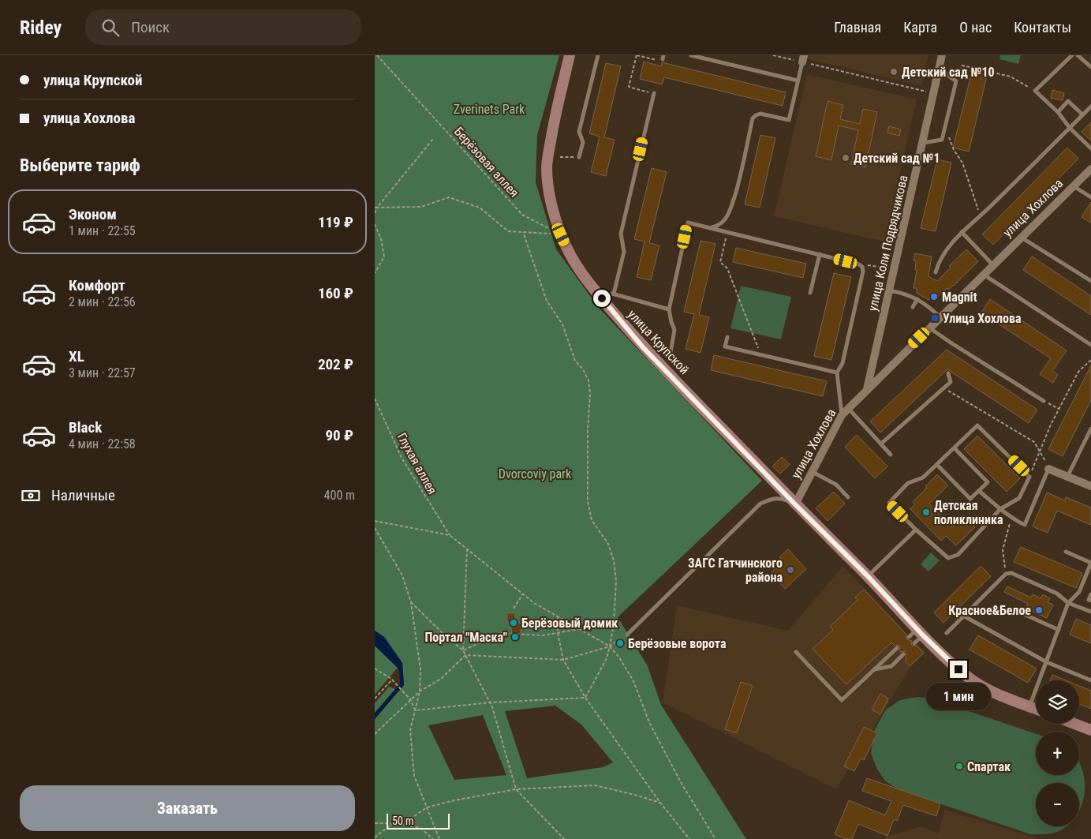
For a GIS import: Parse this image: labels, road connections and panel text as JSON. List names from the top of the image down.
{
  "streets": {
    "street": ["улица Хохлова", "улица Коли Подрядчикова", "улица Крупской"],
    "path": ["Берёзовая аллея", "Глухая аллея"]
  },
  "crossings": [
    ["Берёзовая аллея", "улица Крупской"],
    ["улица Хохлова", "улица Коли Подрядчикова"],
    ["улица Хохлова", "улица Крупской"]
  ],
  "parks": ["Zverinets Park", "Dvorcoviy park"],
  "places": {
    "other": [
      "Детский сад №10",
      "Детский сад №1",
      "Magnit",
      "Детская поликлиника",
      "ЗАГС Гатчинского района",
      "Красное&Белое",
      "Берёзовый домик",
      "Портал \"Маска\"",
      "Берёзовые ворота",
      "Спартак"
    ],
    "transit": ["Улица Хохлова"]
  },
  "scale_bar": "50 m",
  "page": {
    "header": "Ridey",
    "search": "Поиск",
    "nav": [
      "Главная",
      "Карта",
      "О нас",
      "Контакты"
    ],
    "banner": ["улица Крупской", "улица Хохлова"],
    "heading": "Выберите тариф",
    "list": [
      {
        "name": "Эконом",
        "note": "1 мин · 22:55",
        "value": "119 ₽"
      },
      {
        "name": "Комфорт",
        "note": "2 мин · 22:56",
        "value": "160 ₽"
      },
      {
        "name": "XL",
        "note": "3 мин · 22:57",
        "value": "202 ₽"
      },
      {
        "name": "Black",
        "note": "4 мин · 22:58",
        "value": "90 ₽"
      }
    ],
    "pay": ["Наличные", "400 m"],
    "map_buttons": ["+", "−"],
    "bubble": "1 мин",
    "buttons": "Заказать",
    "scale": "50 m"
  }
}
